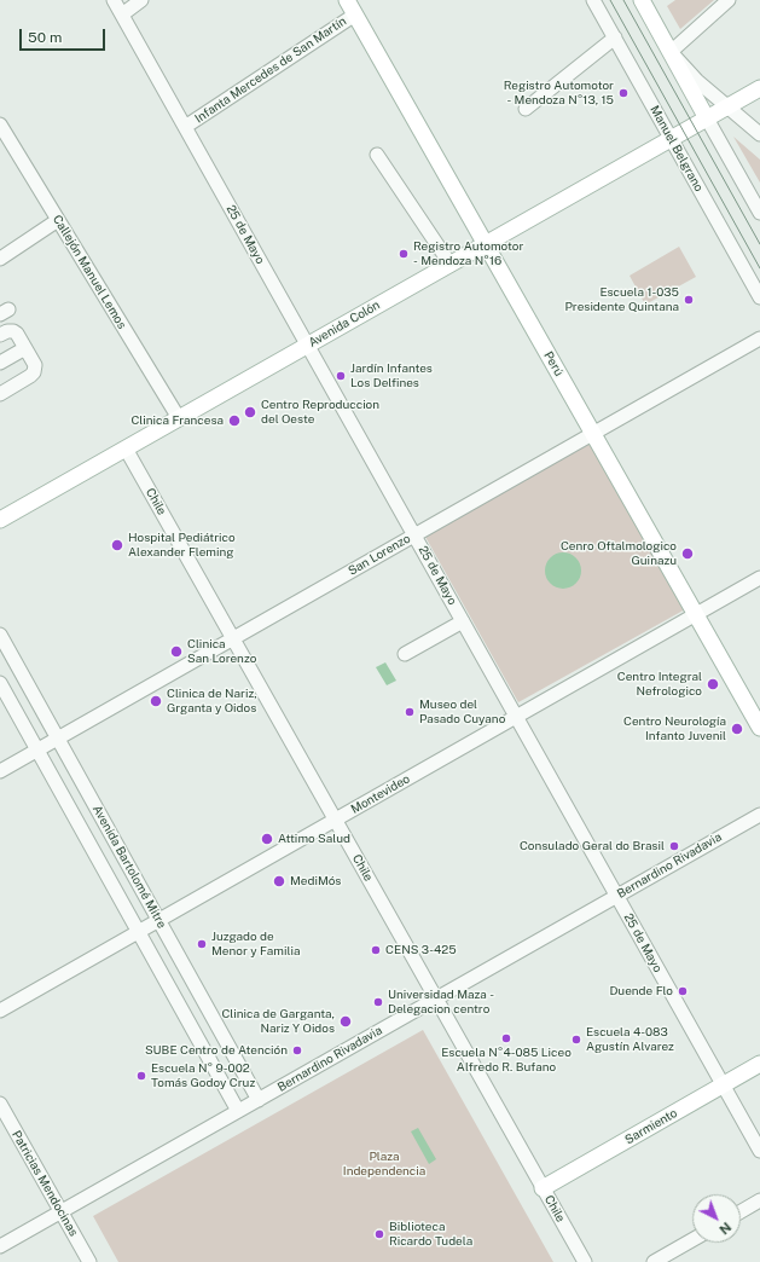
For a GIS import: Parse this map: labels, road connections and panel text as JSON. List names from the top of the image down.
{
  "streets": {
    "main road": ["Avenida Colón", "Perú", "Sarmiento"],
    "street": [
      "Infanta Mercedes de San Martín",
      "Manuel Belgrano",
      "25 de Mayo",
      "Callejón Manuel Lemos",
      "Chile",
      "San Lorenzo",
      "Montevideo",
      "Bernardino Rivadavia",
      "Avenida Bartolomé Mitre",
      "Patricias Mendocinas"
    ]
  },
  "crossings": [
    ["Infanta Mercedes de San Martín", "25 de Mayo"],
    ["Infanta Mercedes de San Martín", "Perú"],
    ["Manuel Belgrano", "Avenida Colón"],
    ["25 de Mayo", "Avenida Colón"],
    ["25 de Mayo", "San Lorenzo"],
    ["25 de Mayo", "Montevideo"],
    ["25 de Mayo", "Bernardino Rivadavia"],
    ["25 de Mayo", "Sarmiento"],
    ["Callejón Manuel Lemos", "Avenida Colón"],
    ["Avenida Colón", "Perú"],
    ["Avenida Colón", "Chile"],
    ["Perú", "San Lorenzo"],
    ["Perú", "Montevideo"],
    ["Chile", "San Lorenzo"],
    ["Chile", "Montevideo"],
    ["Chile", "Bernardino Rivadavia"],
    ["Chile", "Sarmiento"],
    ["San Lorenzo", "Avenida Bartolomé Mitre"],
    ["Montevideo", "Avenida Bartolomé Mitre"],
    ["Bernardino Rivadavia", "Avenida Bartolomé Mitre"],
    ["Bernardino Rivadavia", "Patricias Mendocinas"]
  ],
  "parks": ["Plaza Independencia"],
  "places": [
    "Registro Automotor - Mendoza N°13, 15",
    "Registro Automotor - Mendoza N°16",
    "Escuela 1-035 Presidente Quintana",
    "Jardín Infantes Los Delfines",
    "Centro Reproduccion del Oeste",
    "Clinica Francesa",
    "Hospital Pediátrico Alexander Fleming",
    "Cenro Oftalmologico Guinazu",
    "Clinica San Lorenzo",
    "Centro Integral Nefrologico",
    "Clinica de Nariz, Grganta y Oidos",
    "Museo del Pasado Cuyano",
    "Centro Neurología Infanto Juvenil",
    "Attimo Salud",
    "Consulado Geral do Brasil",
    "MediMós",
    "Juzgado de Menor y Familia",
    "CENS 3-425",
    "Duende Flo",
    "Universidad Maza - Delegacion centro",
    "Clinica de Garganta, Nariz Y Oidos",
    "Escuela N°4-085 Liceo Alfredo R. Bufano",
    "Escuela 4-083 Agustín Alvarez",
    "SUBE Centro de Atención",
    "Escuela N° 9-002 Tomás Godoy Cruz",
    "Biblioteca Ricardo Tudela"
  ],
  "scale_bar": "50 m",
  "north": "bottom right"
}
